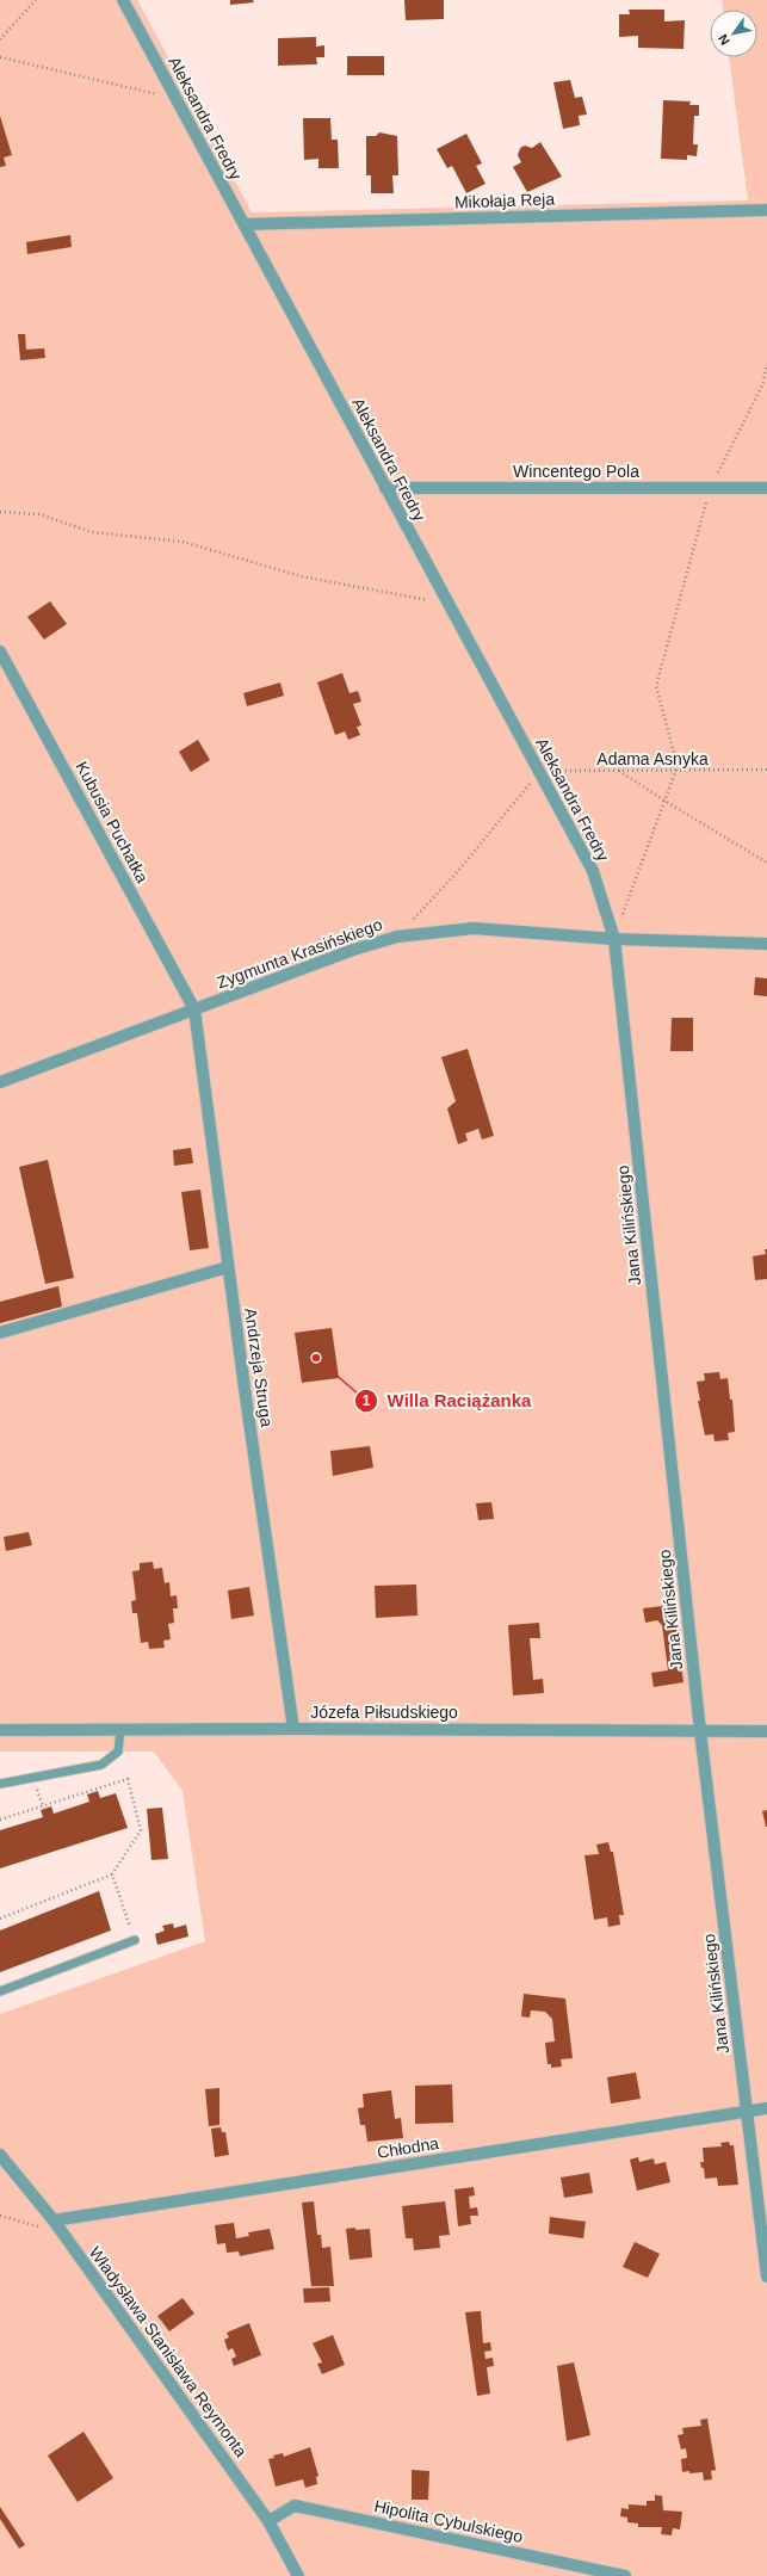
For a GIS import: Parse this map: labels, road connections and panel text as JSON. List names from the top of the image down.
{
  "streets": {
    "street": [
      "Aleksandra Fredry",
      "Mikołaja Reja",
      "Wincentego Pola",
      "Kubusia Puchatka",
      "Zygmunta Krasińskiego",
      "Jana Kilińskiego",
      "Andrzeja Struga",
      "Józefa Piłsudskiego",
      "Chłodna",
      "Władysława Stanisława Reymonta",
      "Hipolita Cybulskiego"
    ],
    "path": ["Adama Asnyka"]
  },
  "crossings": [
    ["Aleksandra Fredry", "Mikołaja Reja"],
    ["Aleksandra Fredry", "Wincentego Pola"],
    ["Aleksandra Fredry", "Adama Asnyka"],
    ["Aleksandra Fredry", "Zygmunta Krasińskiego"],
    ["Aleksandra Fredry", "Jana Kilińskiego"],
    ["Kubusia Puchatka", "Zygmunta Krasińskiego"],
    ["Kubusia Puchatka", "Andrzeja Struga"],
    ["Zygmunta Krasińskiego", "Jana Kilińskiego"],
    ["Zygmunta Krasińskiego", "Andrzeja Struga"],
    ["Jana Kilińskiego", "Józefa Piłsudskiego"],
    ["Jana Kilińskiego", "Chłodna"],
    ["Andrzeja Struga", "Józefa Piłsudskiego"],
    ["Chłodna", "Władysława Stanisława Reymonta"],
    ["Władysława Stanisława Reymonta", "Hipolita Cybulskiego"]
  ],
  "places": ["Willa Raciążanka"],
  "north": "bottom left"
}
